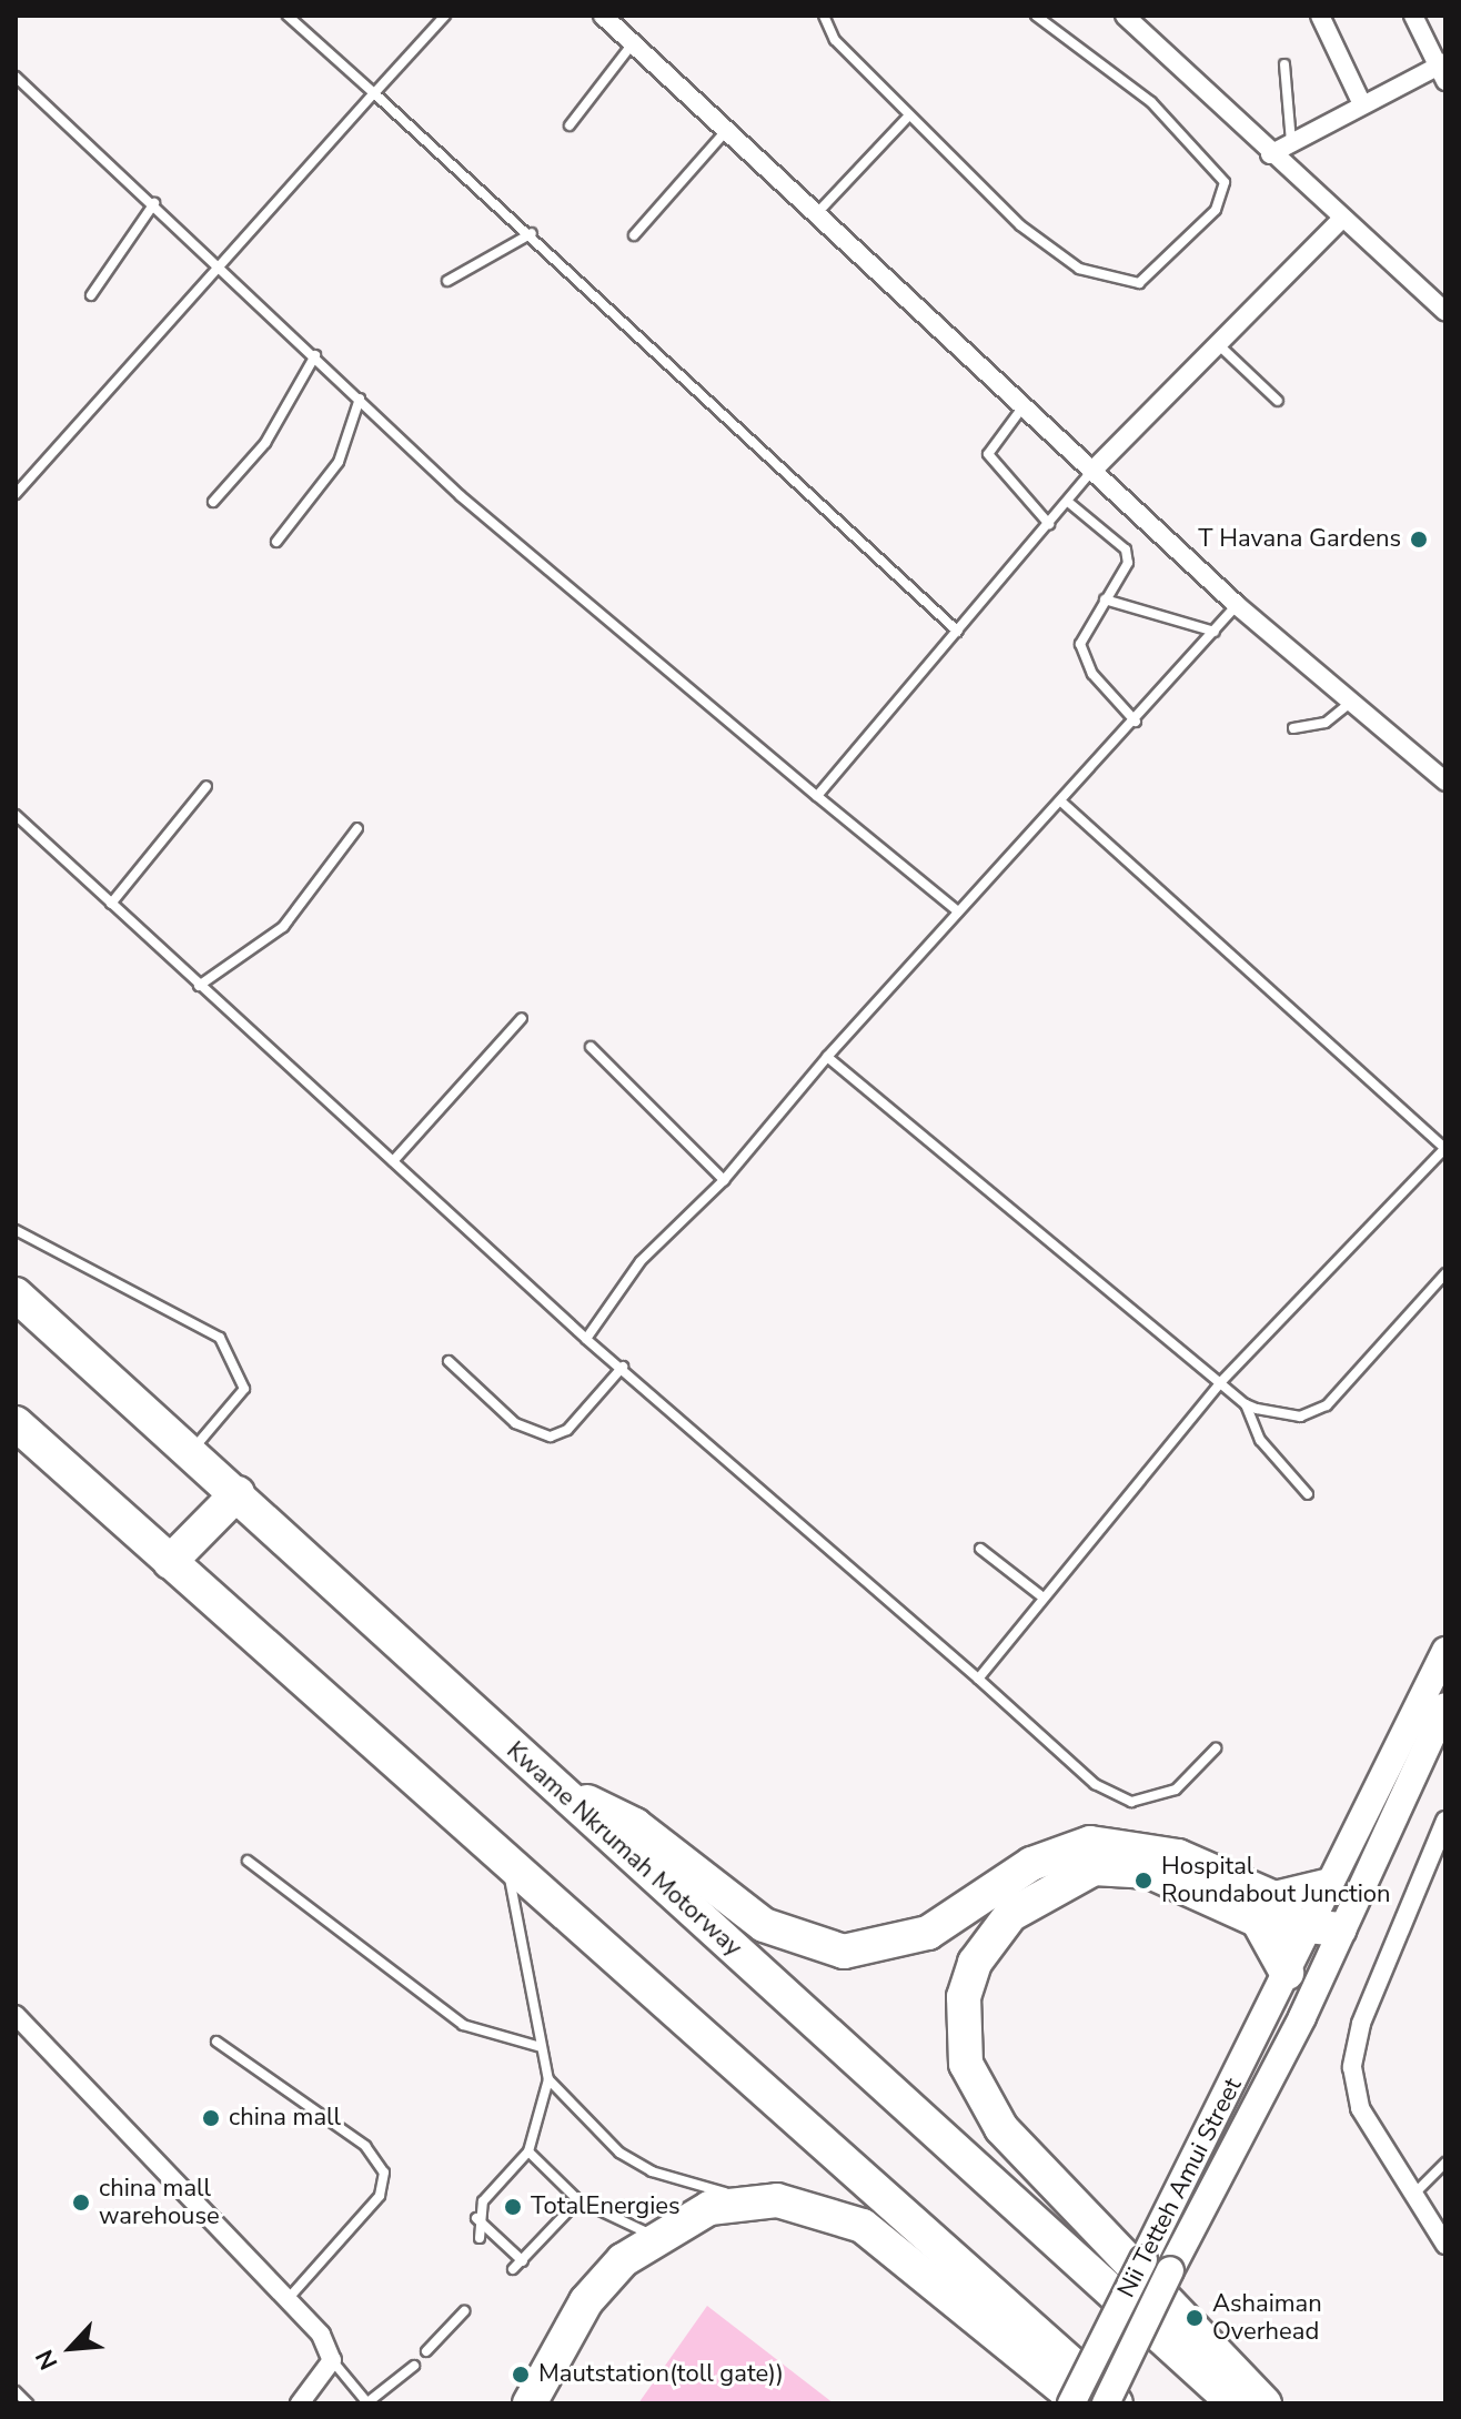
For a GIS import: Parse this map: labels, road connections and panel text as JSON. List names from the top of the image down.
{
  "streets": {
    "highway": ["Kwame Nkrumah Motorway"],
    "main road": ["Nii Tetteh Amui Street"]
  },
  "places": [
    "T Havana Gardens",
    "Hospital Roundabout Junction",
    "china mall",
    "china mall warehouse",
    "TotalEnergies",
    "Ashaiman Overhead",
    "Mautstation(toll gate))"
  ],
  "north": "bottom left"
}
